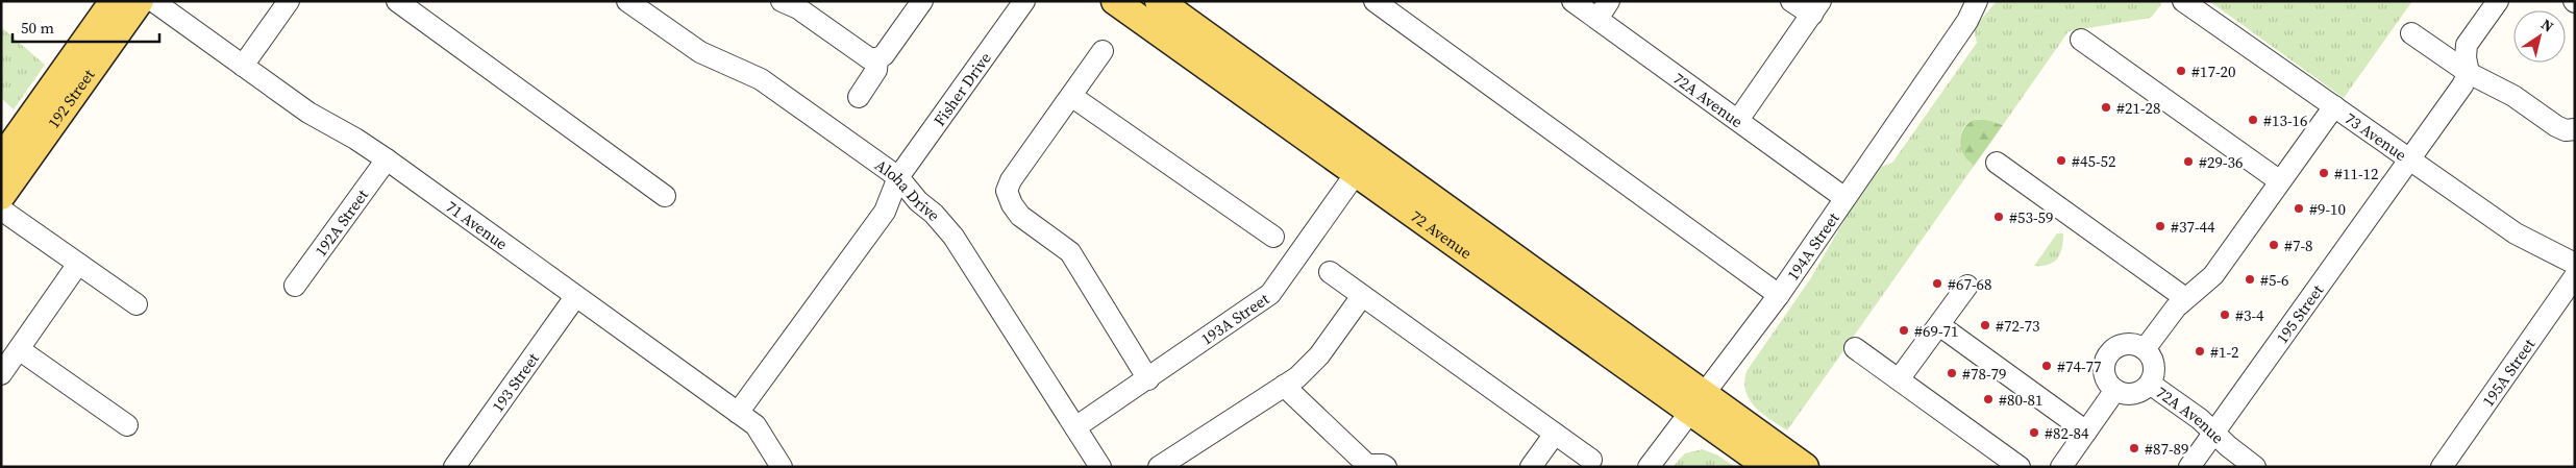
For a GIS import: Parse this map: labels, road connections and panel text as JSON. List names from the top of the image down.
{
  "streets": {
    "main road": ["192 Street", "72 Avenue"],
    "street": [
      "Fisher Drive",
      "72A Avenue",
      "73 Avenue",
      "Aloha Drive",
      "192A Street",
      "71 Avenue",
      "194A Street",
      "195 Street",
      "193A Street",
      "195A Street",
      "193 Street"
    ]
  },
  "crossings": [
    ["Fisher Drive", "Aloha Drive"],
    ["Fisher Drive", "71 Avenue"],
    ["72A Avenue", "194A Street"],
    ["72A Avenue", "195 Street"],
    ["73 Avenue", "195 Street"],
    ["Aloha Drive", "193A Street"],
    ["192A Street", "71 Avenue"],
    ["71 Avenue", "193 Street"],
    ["72 Avenue", "194A Street"],
    ["72 Avenue", "193A Street"]
  ],
  "places": [
    "#17-20",
    "#21-28",
    "#13-16",
    "#45-52",
    "#29-36",
    "#11-12",
    "#9-10",
    "#53-59",
    "#37-44",
    "#7-8",
    "#5-6",
    "#67-68",
    "#3-4",
    "#72-73",
    "#69-71",
    "#1-2",
    "#74-77",
    "#78-79",
    "#80-81",
    "#82-84",
    "#87-89"
  ],
  "scale_bar": "50 m",
  "north": "top right"
}
